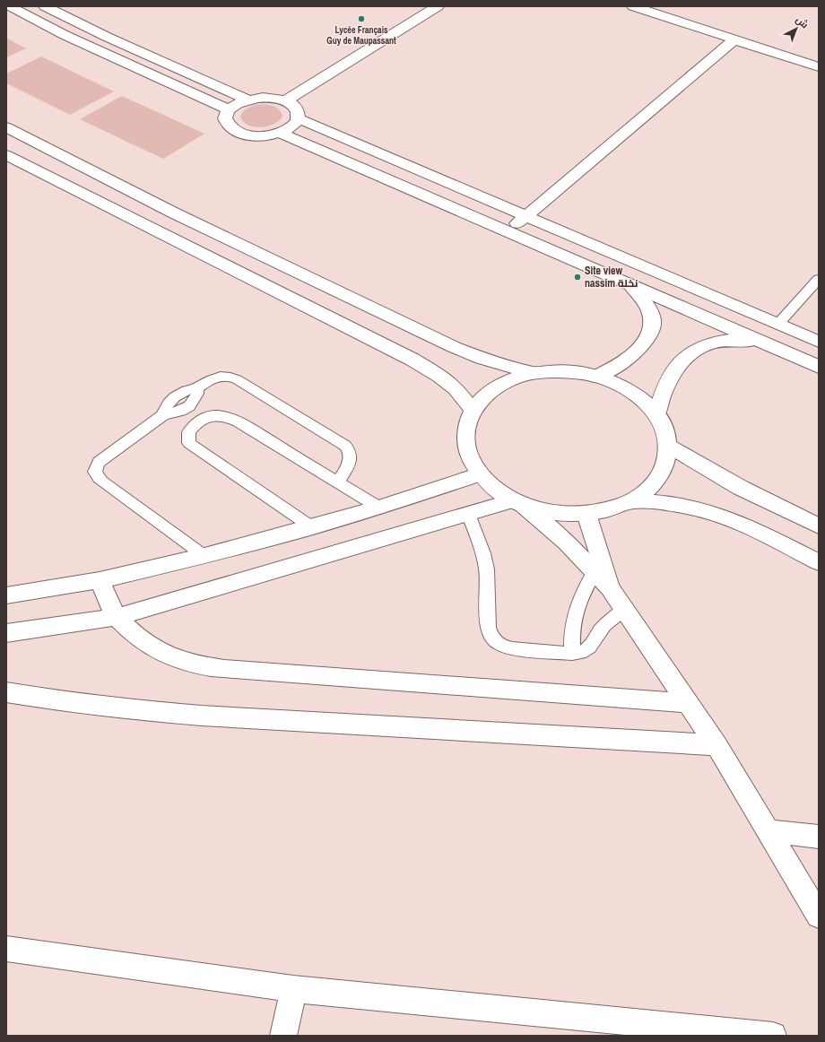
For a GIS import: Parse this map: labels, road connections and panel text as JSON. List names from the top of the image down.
{
  "places": ["Lycée Français Guy de Maupassant", "Site view nassim نخلة"],
  "north": "top right"
}
